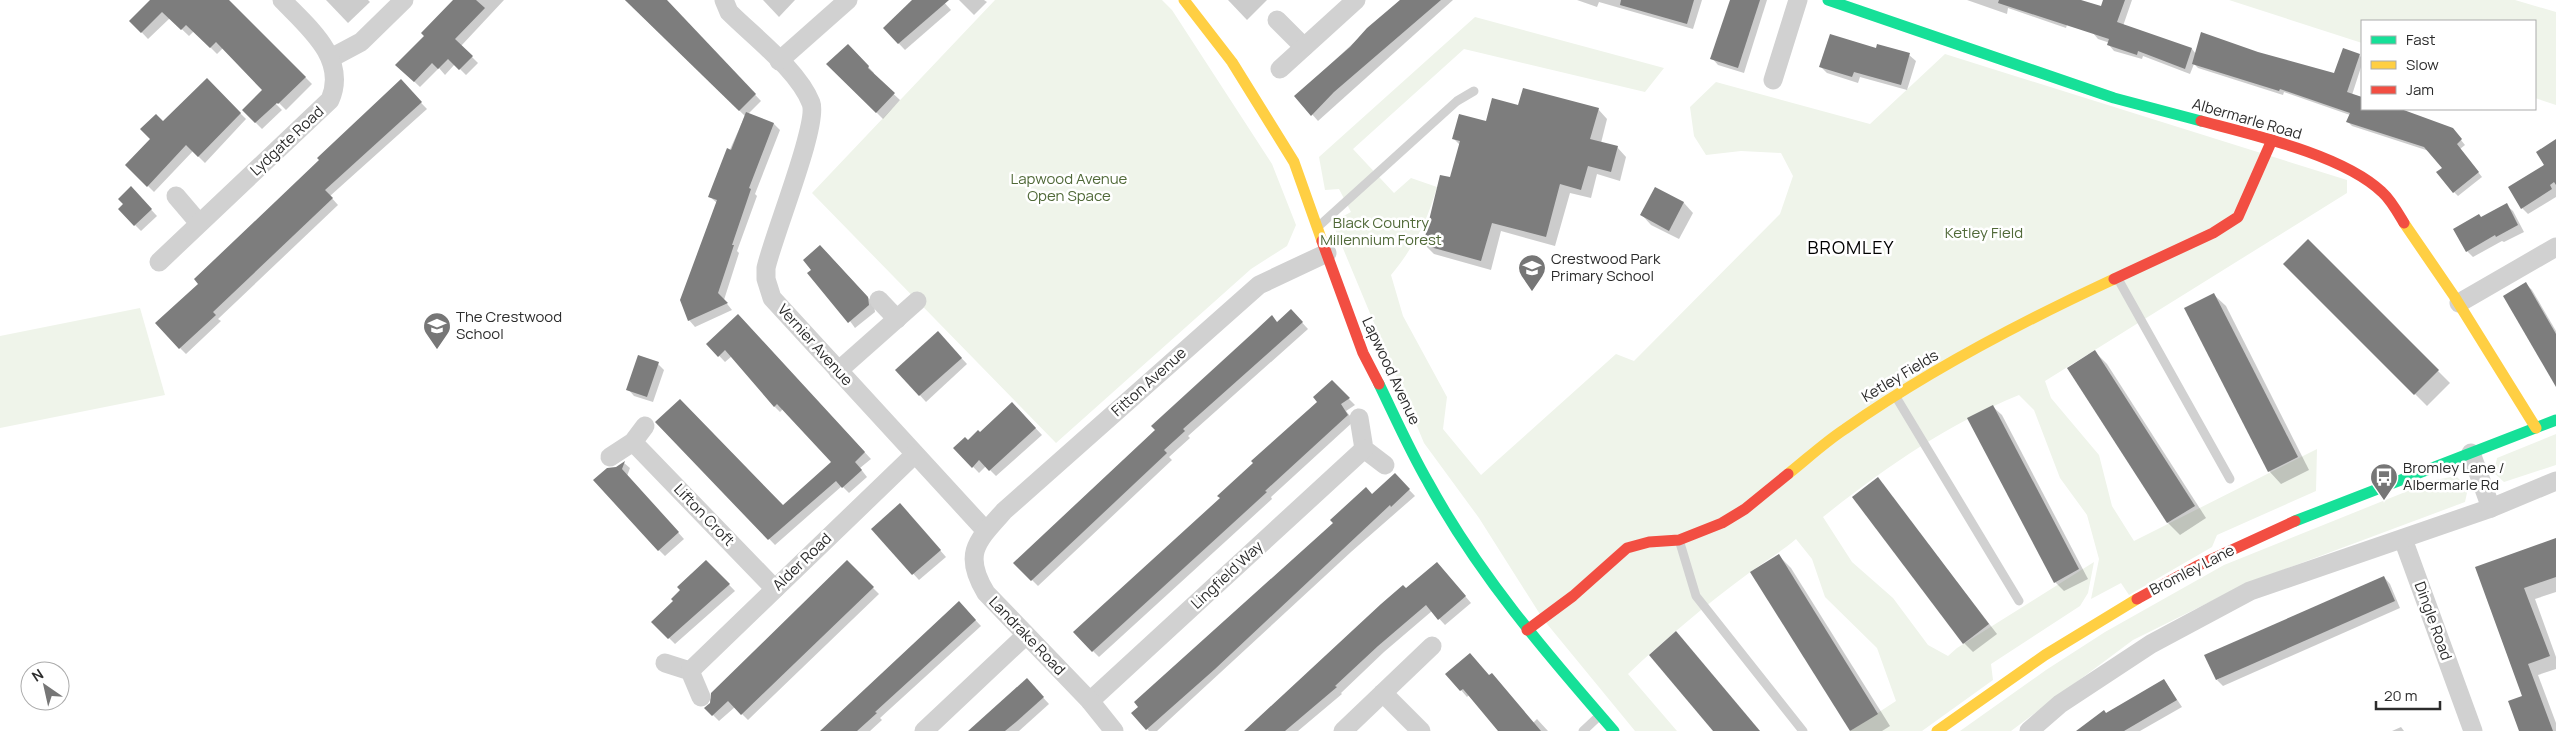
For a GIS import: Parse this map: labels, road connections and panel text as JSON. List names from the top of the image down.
{
  "streets": {
    "street": [
      "Albermarle Road",
      "Lydgate Road",
      "Vernier Avenue",
      "Lapwood Avenue",
      "Ketley Fields",
      "Fitton Avenue",
      "Lifton Croft",
      "Alder Road",
      "Bromley Lane",
      "Lingfield Way",
      "Dingle Road",
      "Landrake Road"
    ]
  },
  "crossings": [
    ["Albermarle Road", "Ketley Fields"],
    ["Albermarle Road", "Bromley Lane"],
    ["Vernier Avenue", "Fitton Avenue"],
    ["Vernier Avenue", "Alder Road"],
    ["Vernier Avenue", "Landrake Road"],
    ["Lapwood Avenue", "Ketley Fields"],
    ["Lapwood Avenue", "Fitton Avenue"],
    ["Fitton Avenue", "Landrake Road"],
    ["Lifton Croft", "Alder Road"],
    ["Lingfield Way", "Landrake Road"]
  ],
  "districts": ["BROMLEY"],
  "parks": ["Lapwood Avenue Open Space", "Black Country Millennium Forest", "Ketley Field"],
  "places": {
    "school or university": ["Crestwood Park Primary School", "The Crestwood School"],
    "bus stop": ["Bromley Lane / Albermarle Rd"]
  },
  "legend": ["Fast", "Slow", "Jam"],
  "scale_bar": "20 m",
  "north": "top left"
}
